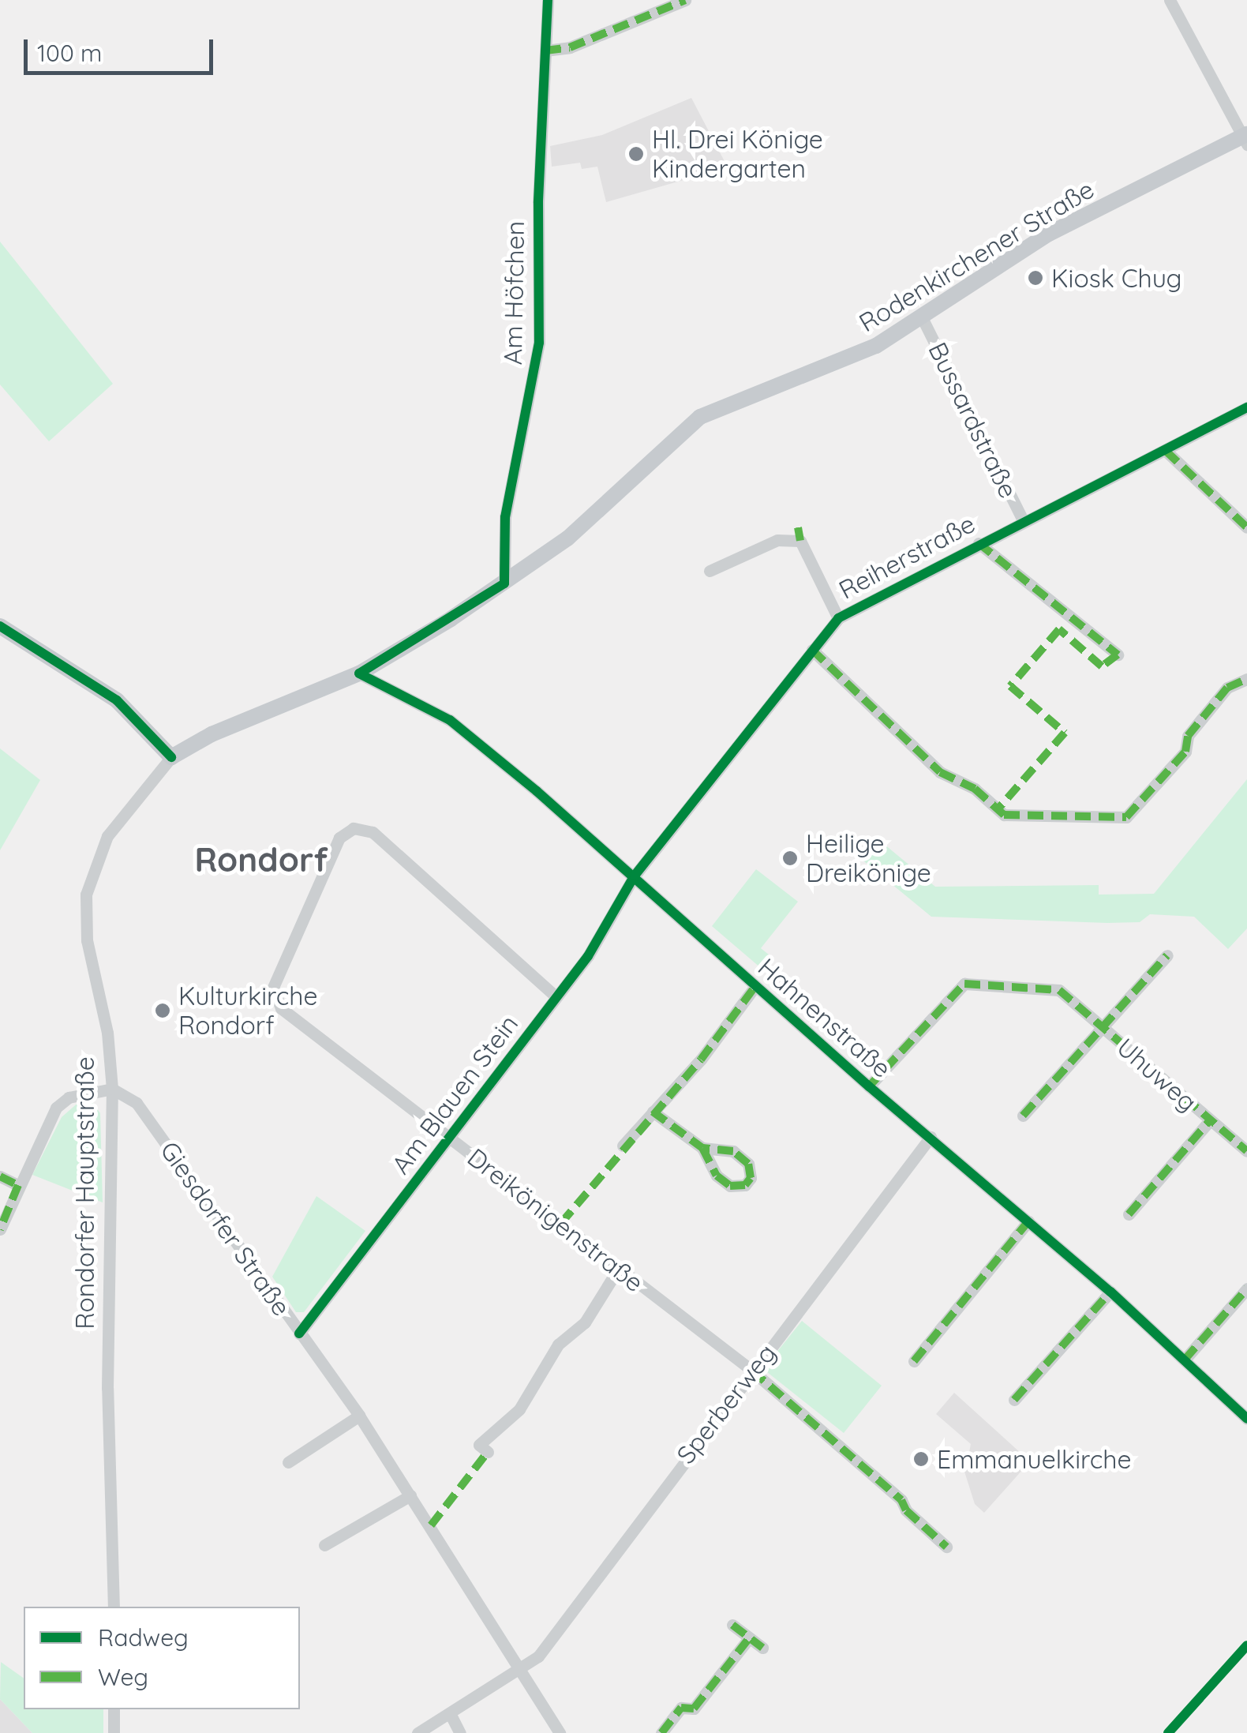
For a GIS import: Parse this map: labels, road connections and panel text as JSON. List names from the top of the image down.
{
  "streets": {
    "main road": ["Rodenkirchener Straße", "Rondorfer Hauptstraße"],
    "street": [
      "Am Höfchen",
      "Bussardstraße",
      "Reiherstraße",
      "Hahnenstraße",
      "Uhuweg",
      "Am Blauen Stein",
      "Dreikönigenstraße",
      "Giesdorfer Straße",
      "Sperberweg"
    ]
  },
  "crossings": [
    ["Rodenkirchener Straße", "Am Höfchen"],
    ["Rodenkirchener Straße", "Bussardstraße"],
    ["Rodenkirchener Straße", "Rondorfer Hauptstraße"],
    ["Am Höfchen", "Rondorfer Hauptstraße"],
    ["Bussardstraße", "Reiherstraße"],
    ["Reiherstraße", "Hahnenstraße"],
    ["Reiherstraße", "Am Blauen Stein"],
    ["Hahnenstraße", "Uhuweg"],
    ["Hahnenstraße", "Am Blauen Stein"],
    ["Hahnenstraße", "Rondorfer Hauptstraße"],
    ["Hahnenstraße", "Sperberweg"],
    ["Am Blauen Stein", "Dreikönigenstraße"],
    ["Am Blauen Stein", "Giesdorfer Straße"],
    ["Rondorfer Hauptstraße", "Giesdorfer Straße"],
    ["Dreikönigenstraße", "Sperberweg"],
    ["Giesdorfer Straße", "Sperberweg"]
  ],
  "districts": ["Rondorf"],
  "places": [
    "Hl. Drei Könige Kindergarten",
    "Kiosk Chug",
    "Heilige Dreikönige",
    "Kulturkirche Rondorf",
    "Emmanuelkirche"
  ],
  "legend": ["Radweg", "Weg"],
  "scale_bar": "100 m"
}
